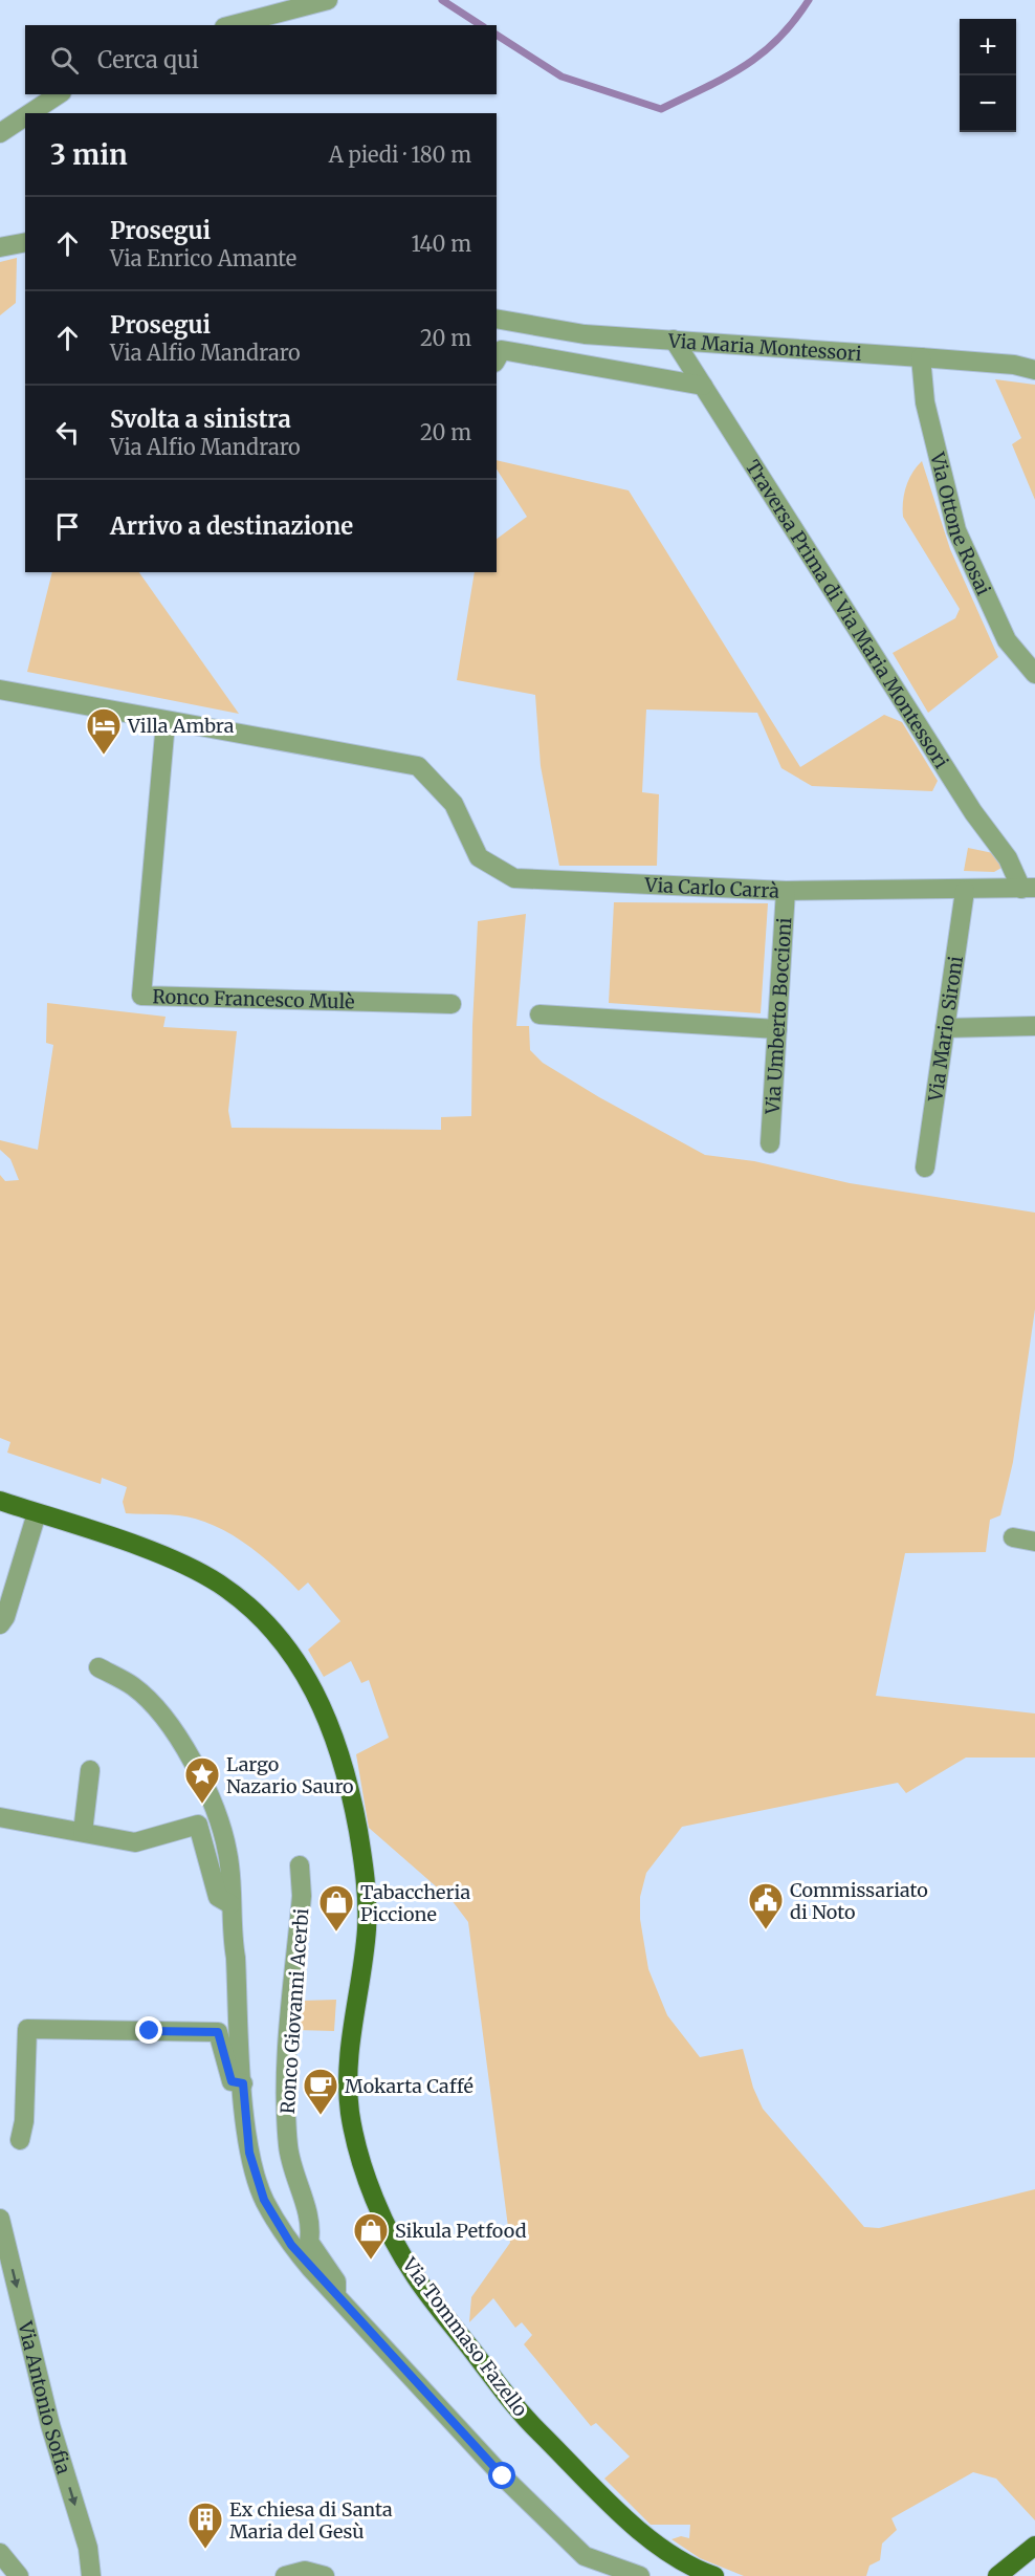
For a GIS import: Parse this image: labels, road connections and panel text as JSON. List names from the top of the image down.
{
  "streets": {
    "main road": ["Via Tommaso Fazello"],
    "street": [
      "Via Maria Montessori",
      "Via Ottone Rosai",
      "Traversa Prima di Via Maria Montessori",
      "Via Carlo Carrà",
      "Ronco Francesco Mulè",
      "Via Umberto Boccioni",
      "Via Mario Sironi",
      "Ronco Giovanni Acerbi",
      "Via Antonio Sofia"
    ]
  },
  "crossings": [
    ["Via Maria Montessori", "Via Ottone Rosai"],
    ["Via Maria Montessori", "Traversa Prima di Via Maria Montessori"],
    ["Traversa Prima di Via Maria Montessori", "Via Carlo Carrà"],
    ["Via Carlo Carrà", "Ronco Francesco Mulè"],
    ["Via Carlo Carrà", "Via Umberto Boccioni"],
    ["Via Carlo Carrà", "Via Mario Sironi"]
  ],
  "one_way": ["Via Antonio Sofia"],
  "places": {
    "hotel": ["Villa Ambra"],
    "place": ["Largo Nazario Sauro"],
    "public building": ["Commissariato di Noto"],
    "shop": ["Tabaccheria Piccione", "Sikula Petfood"],
    "cafe": ["Mokarta Caffé"],
    "building": ["Ex chiesa di Santa Maria del Gesù"]
  },
  "page": {
    "map_buttons": ["+", "−"],
    "search": "Cerca qui",
    "heading": ["3 min", "A piedi · 180 m"],
    "list": [
      ["Prosegui", "Via Enrico Amante", "140 m"],
      ["Prosegui", "Via Alfio Mandraro", "20 m"],
      ["Svolta a sinistra", "Via Alfio Mandraro", "20 m"],
      "Arrivo a destinazione"
    ]
  }
}
